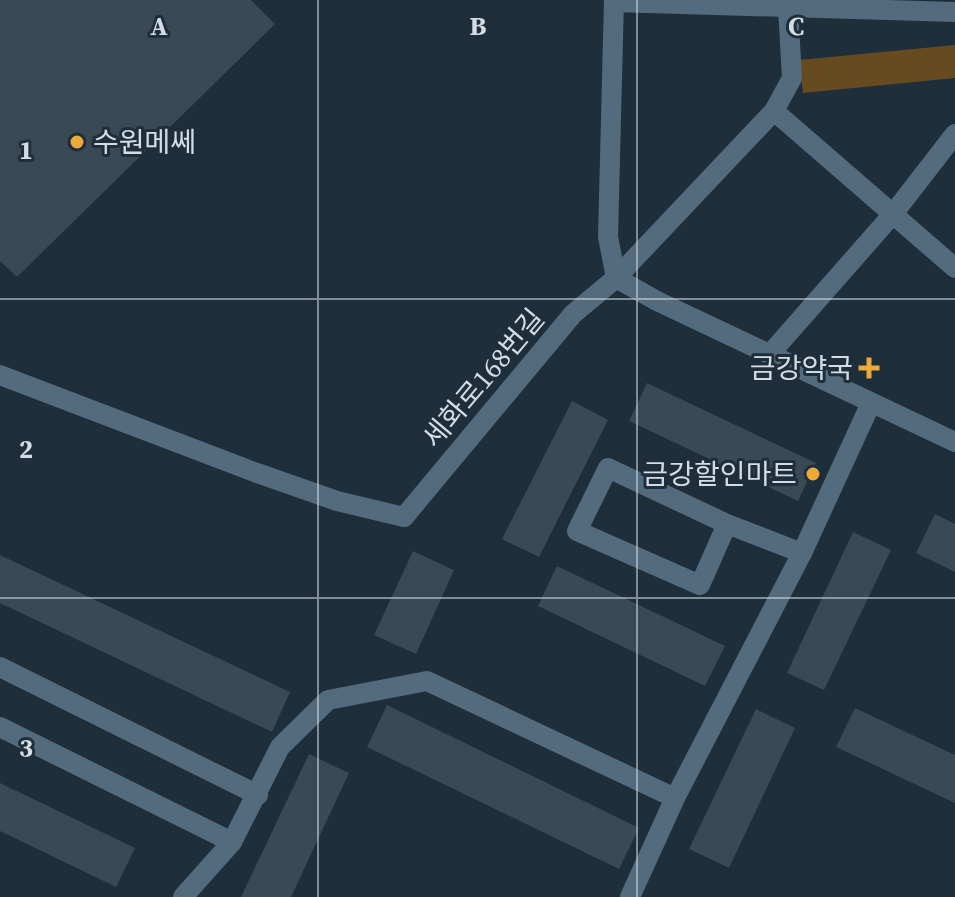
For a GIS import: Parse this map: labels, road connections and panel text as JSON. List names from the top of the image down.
{
  "streets": {
    "street": ["세화로168번길"]
  },
  "places": {
    "other": ["수원메쎄", "금강할인마트"],
    "health": ["금강약국"]
  },
  "grid": {
    "columns": ["A", "B", "C"],
    "rows": ["1", "2", "3"]
  }
}
